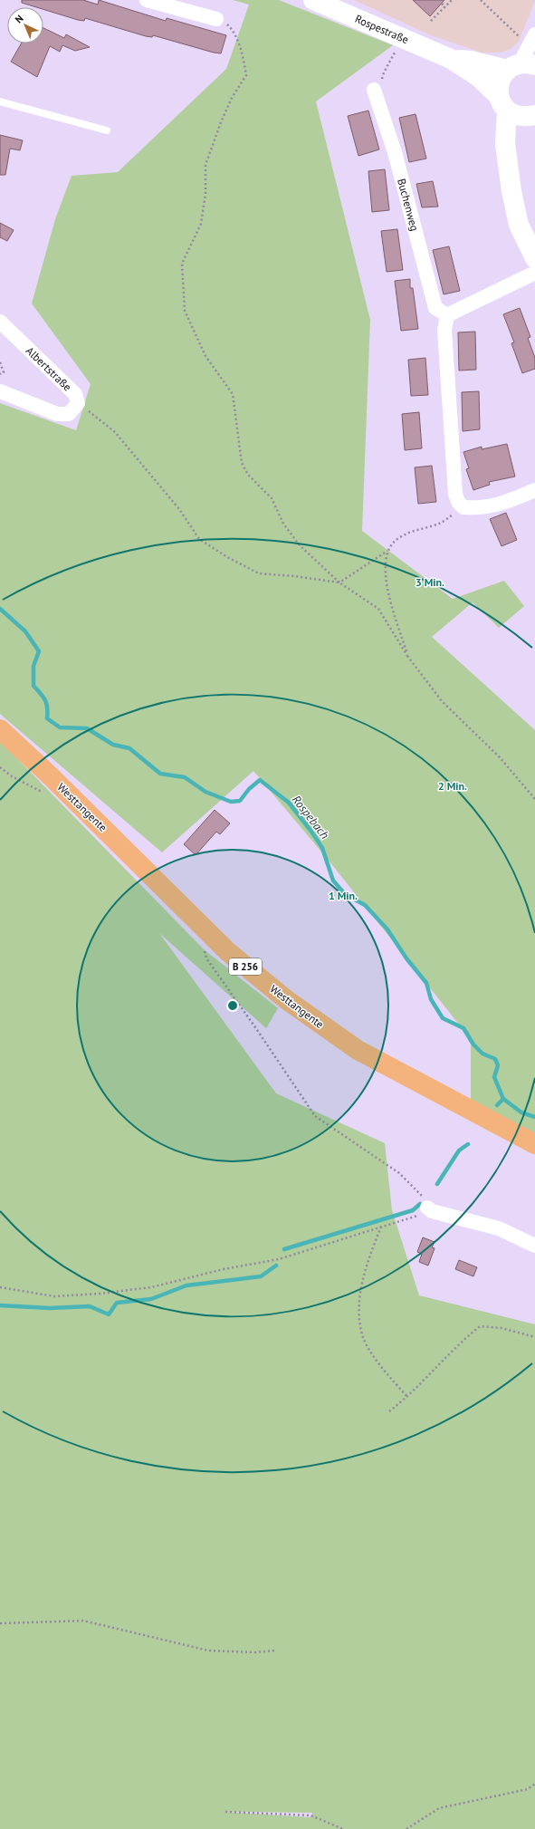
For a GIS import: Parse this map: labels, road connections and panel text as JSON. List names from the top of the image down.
{
  "streets": {
    "main road": ["Westtangente", "B 256"],
    "street": ["Rospestraße", "Buchenweg", "Albertstraße"]
  },
  "water": ["Rospebach"],
  "north": "top left",
  "rings": ["3 Min.", "2 Min.", "1 Min."]
}
